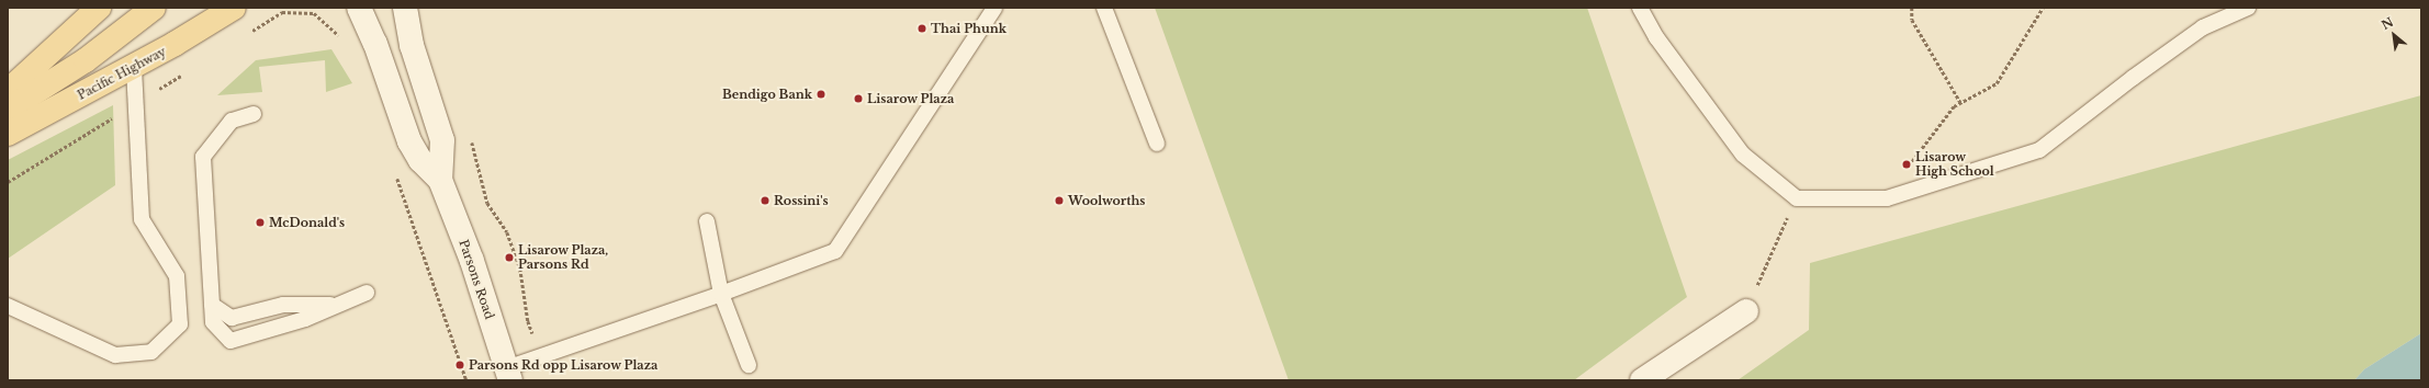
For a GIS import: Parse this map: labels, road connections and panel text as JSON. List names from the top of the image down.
{
  "streets": {
    "main road": ["Pacific Highway"],
    "street": ["Parsons Road"]
  },
  "places": [
    "Thai Phunk",
    "Bendigo Bank",
    "Lisarow Plaza",
    "Lisarow High School",
    "Rossini's",
    "Woolworths",
    "McDonald's",
    "Lisarow Plaza, Parsons Rd",
    "Parsons Rd opp Lisarow Plaza"
  ],
  "north": "top left"
}
